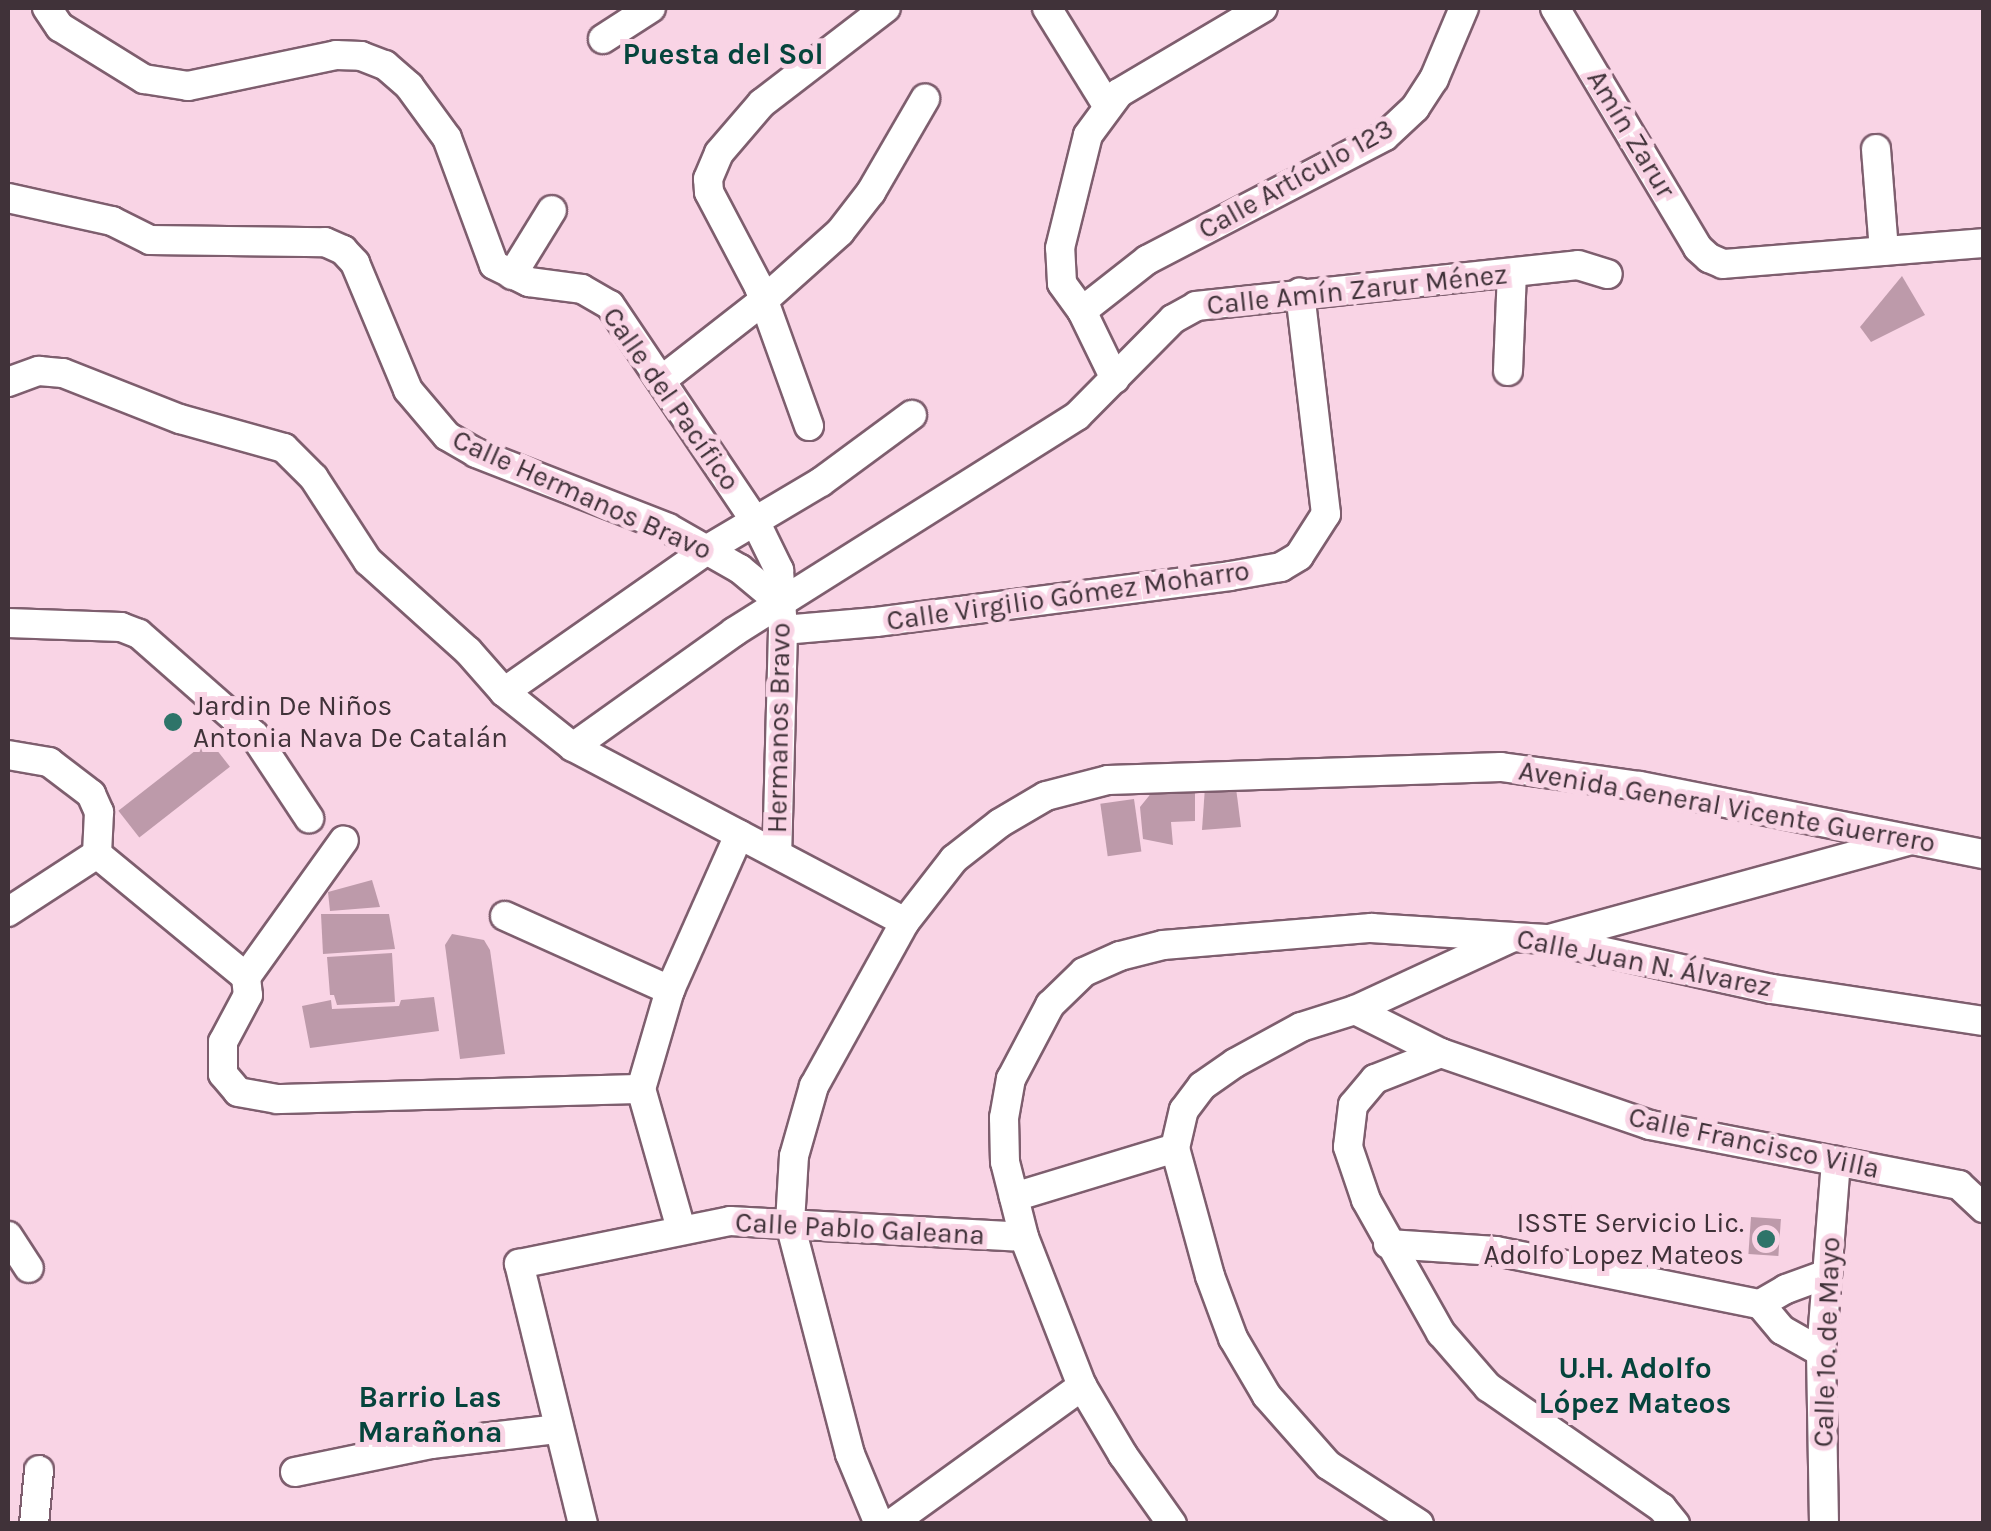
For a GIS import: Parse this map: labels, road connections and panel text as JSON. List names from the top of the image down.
{
  "streets": {
    "street": [
      "Amín Zarur",
      "Calle Artículo 123",
      "Calle Amín Zarur Ménez",
      "Calle del Pacífico",
      "Calle Hermanos Bravo",
      "Calle Virgilio Gómez Moharro",
      "Hermanos Bravo",
      "Avenida General Vicente Guerrero",
      "Calle Juan N. Álvarez",
      "Calle Francisco Villa",
      "Calle Pablo Galeana",
      "Calle 1o. de Mayo"
    ]
  },
  "crossings": [
    ["Calle Amín Zarur Ménez", "Calle del Pacífico"],
    ["Calle Amín Zarur Ménez", "Calle Hermanos Bravo"],
    ["Calle Amín Zarur Ménez", "Calle Virgilio Gómez Moharro"],
    ["Calle Amín Zarur Ménez", "Hermanos Bravo"],
    ["Calle del Pacífico", "Calle Hermanos Bravo"],
    ["Calle del Pacífico", "Calle Virgilio Gómez Moharro"],
    ["Calle del Pacífico", "Hermanos Bravo"],
    ["Calle Hermanos Bravo", "Calle Virgilio Gómez Moharro"],
    ["Calle Hermanos Bravo", "Hermanos Bravo"],
    ["Calle Virgilio Gómez Moharro", "Hermanos Bravo"],
    ["Avenida General Vicente Guerrero", "Calle Pablo Galeana"],
    ["Calle Juan N. Álvarez", "Calle Pablo Galeana"],
    ["Calle Francisco Villa", "Calle 1o. de Mayo"]
  ],
  "districts": ["Puesta del Sol", "U.H. Adolfo López Mateos", "Barrio Las Marañona"],
  "places": ["Jardin De Niños Antonia Nava De Catalán", "ISSTE Servicio Lic. Adolfo Lopez Mateos"]
}
